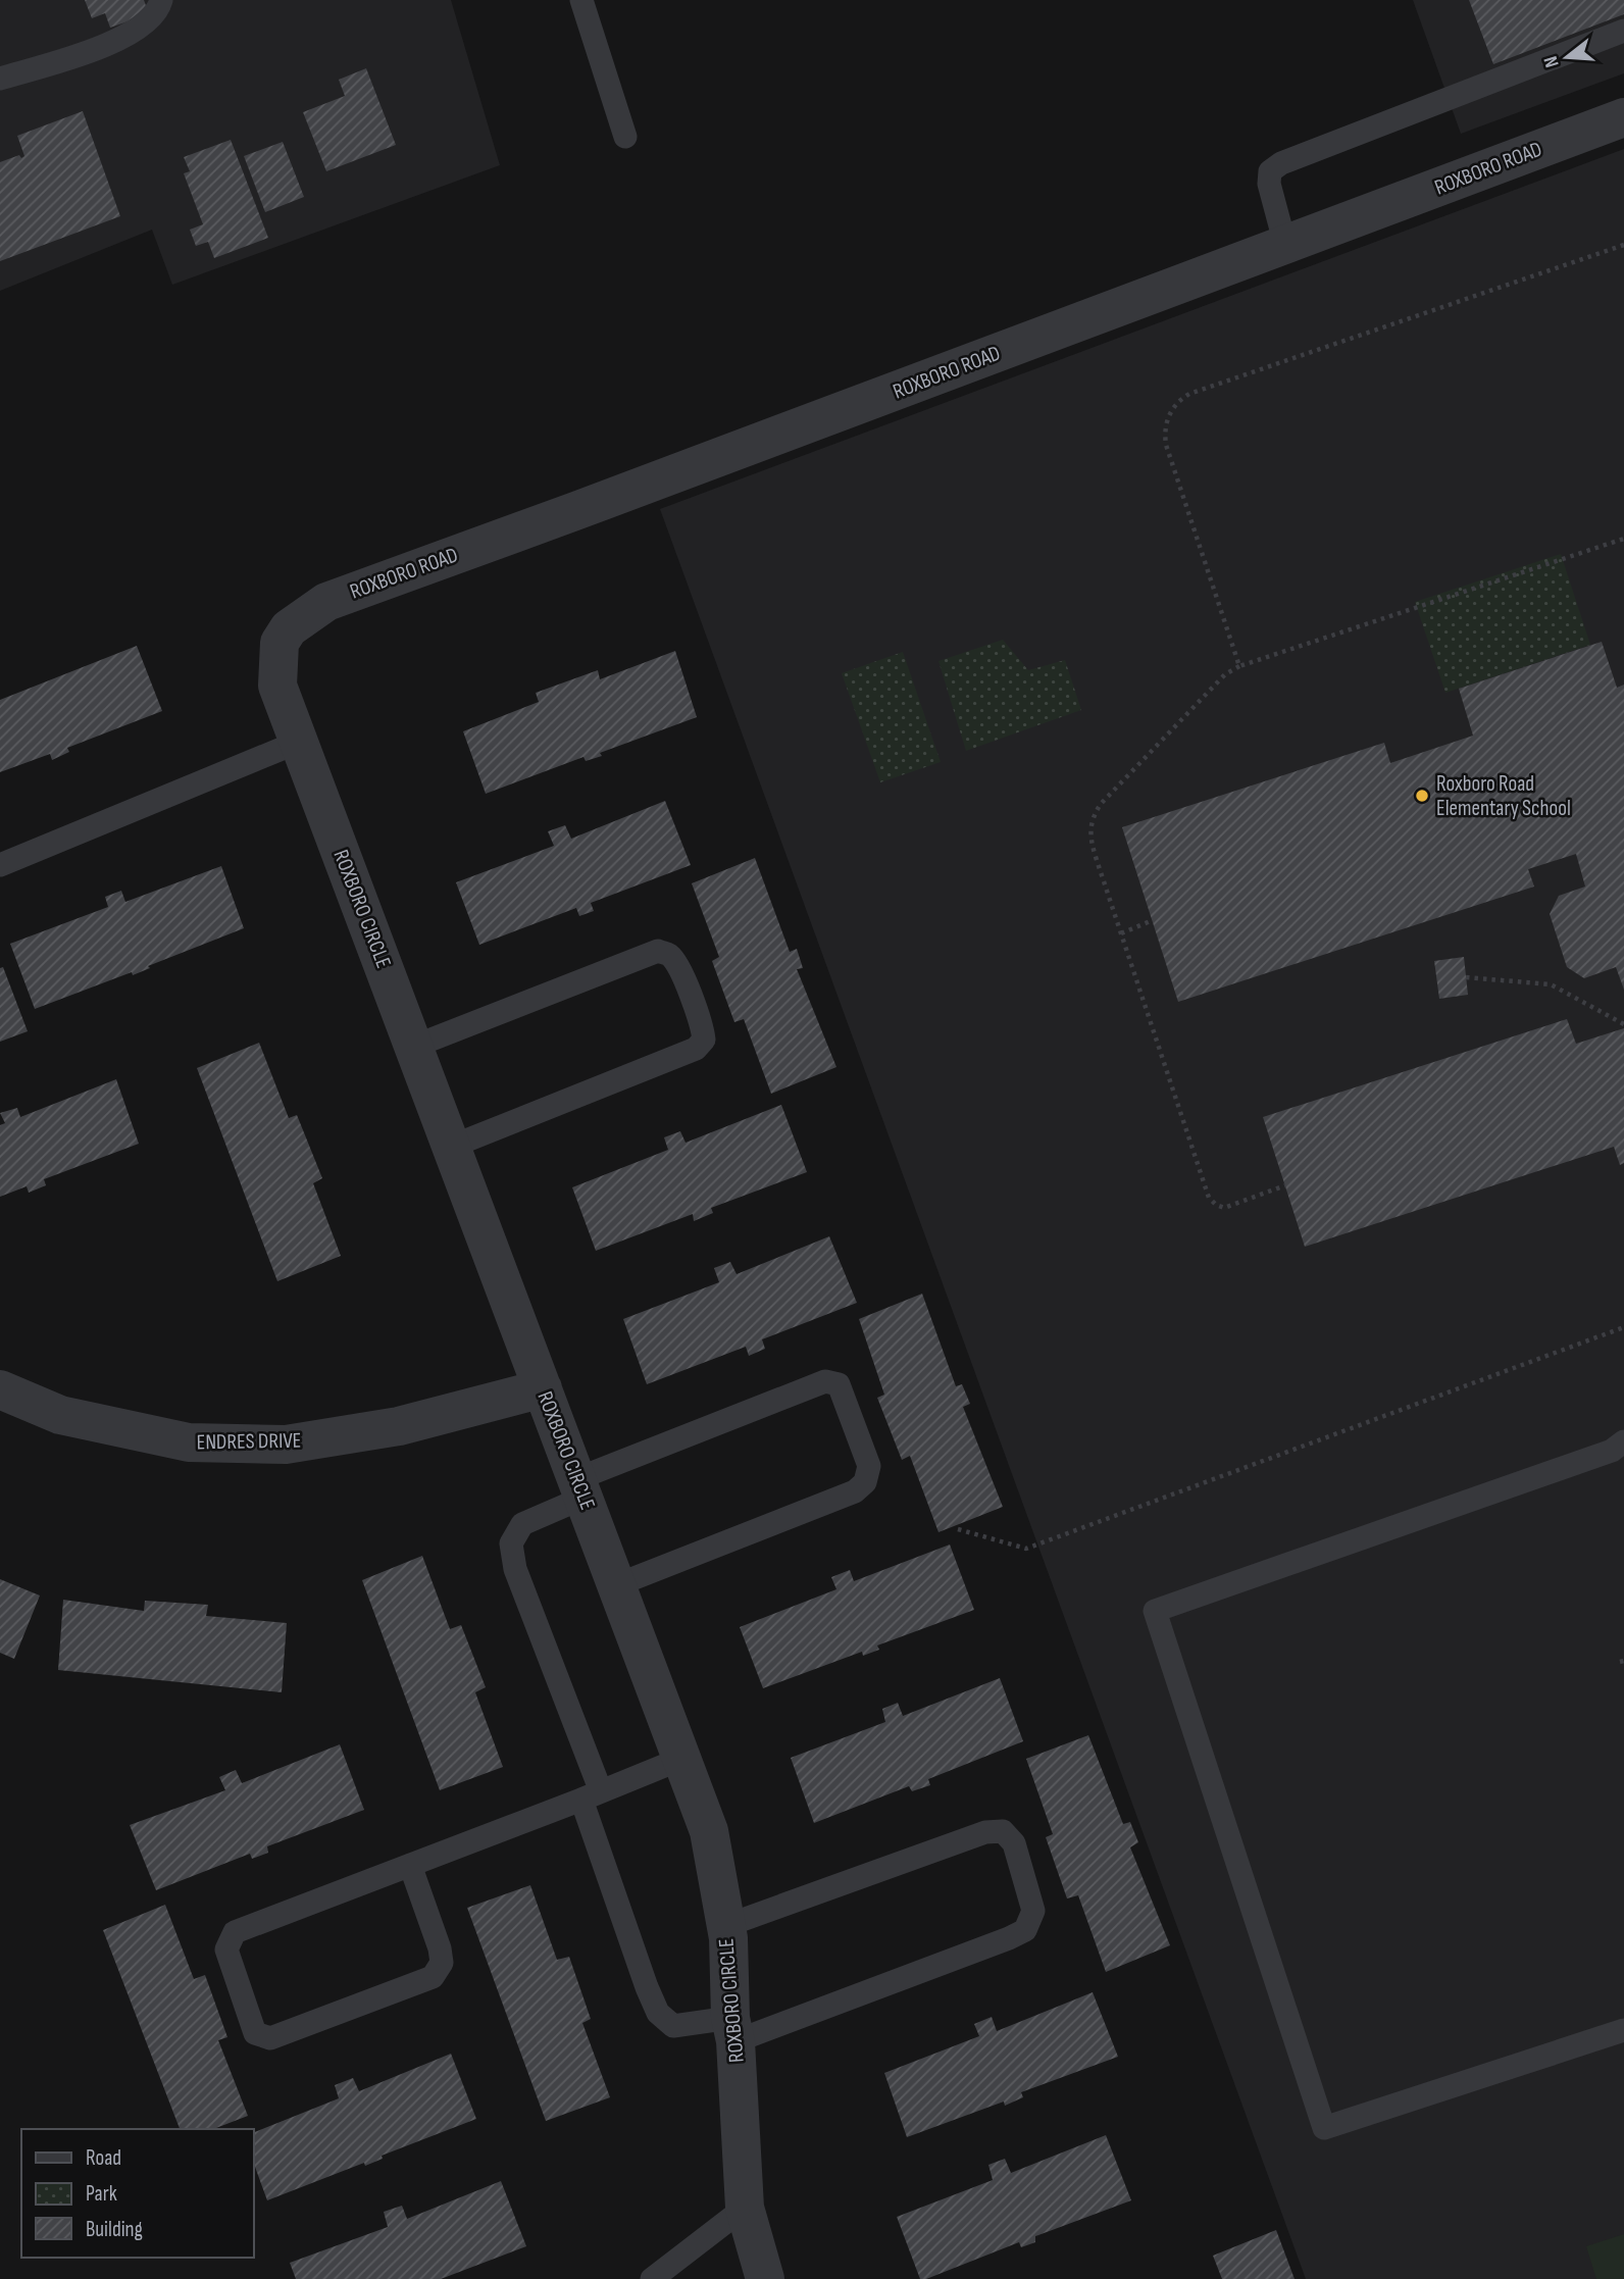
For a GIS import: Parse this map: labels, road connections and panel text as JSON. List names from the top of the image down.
{
  "streets": {
    "street": ["ROXBORO ROAD", "ROXBORO CIRCLE", "ENDRES DRIVE"]
  },
  "crossings": [
    ["ROXBORO ROAD", "ROXBORO CIRCLE"],
    ["ROXBORO CIRCLE", "ENDRES DRIVE"]
  ],
  "places": ["Roxboro Road Elementary School"],
  "legend": ["Road", "Park", "Building"],
  "north": "left"
}
